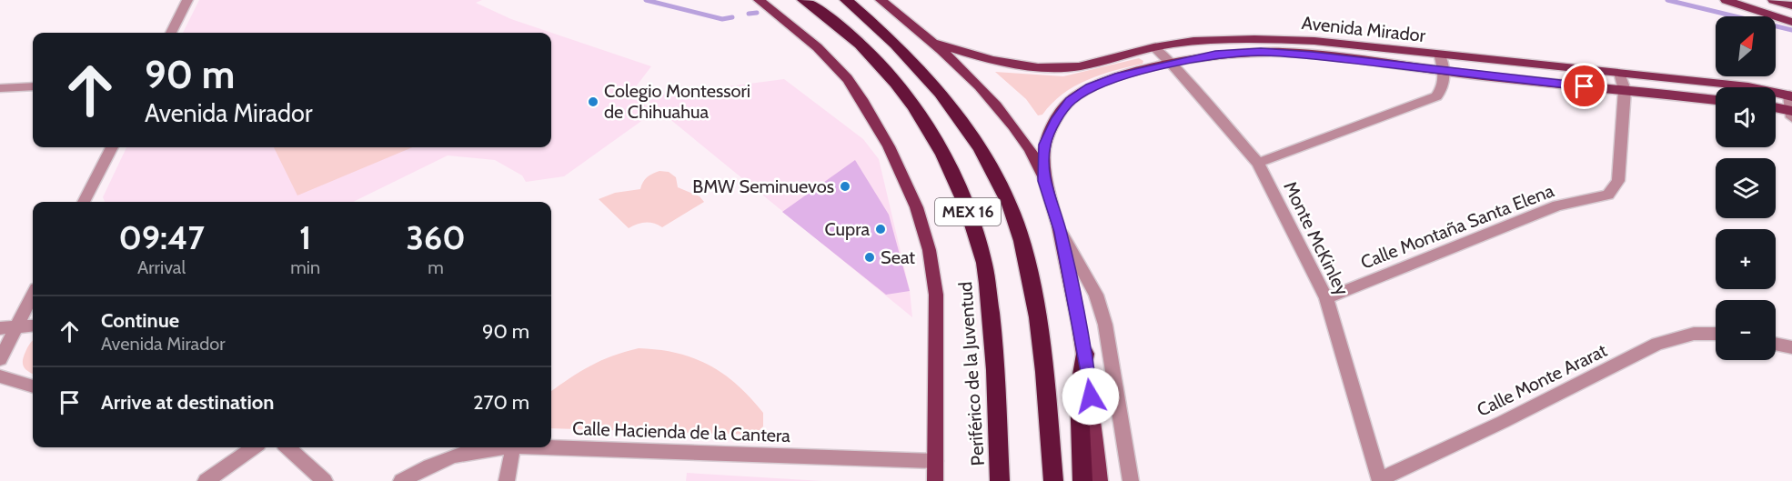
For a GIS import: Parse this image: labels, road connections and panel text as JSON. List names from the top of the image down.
{
  "streets": {
    "highway": ["MEX 16", "Periférico de la Juventud"],
    "main road": ["Avenida Mirador"],
    "street": [
      "Calle Montaña Santa Elena",
      "Monte McKinley",
      "Calle Monte Ararat",
      "Calle Hacienda de la Cantera"
    ]
  },
  "crossings": [
    ["Avenida Mirador", "Calle Montaña Santa Elena"],
    ["Avenida Mirador", "Monte McKinley"],
    ["Calle Montaña Santa Elena", "Monte McKinley"],
    ["Monte McKinley", "Calle Monte Ararat"]
  ],
  "places": [
    "Colegio Montessori de Chihuahua",
    "BMW Seminuevos",
    "Cupra",
    "Seat"
  ],
  "north": "top right",
  "page": {
    "map_buttons": ["+", "−"],
    "turn": ["90 m", "Avenida Mirador"],
    "eta": [
      "09:47",
      "Arrival",
      "1",
      "min",
      "360",
      "m"
    ],
    "list": [
      {
        "name": "Continue",
        "note": "Avenida Mirador",
        "value": "90 m"
      },
      {
        "name": "Arrive at destination",
        "value": "270 m"
      }
    ]
  }
}
